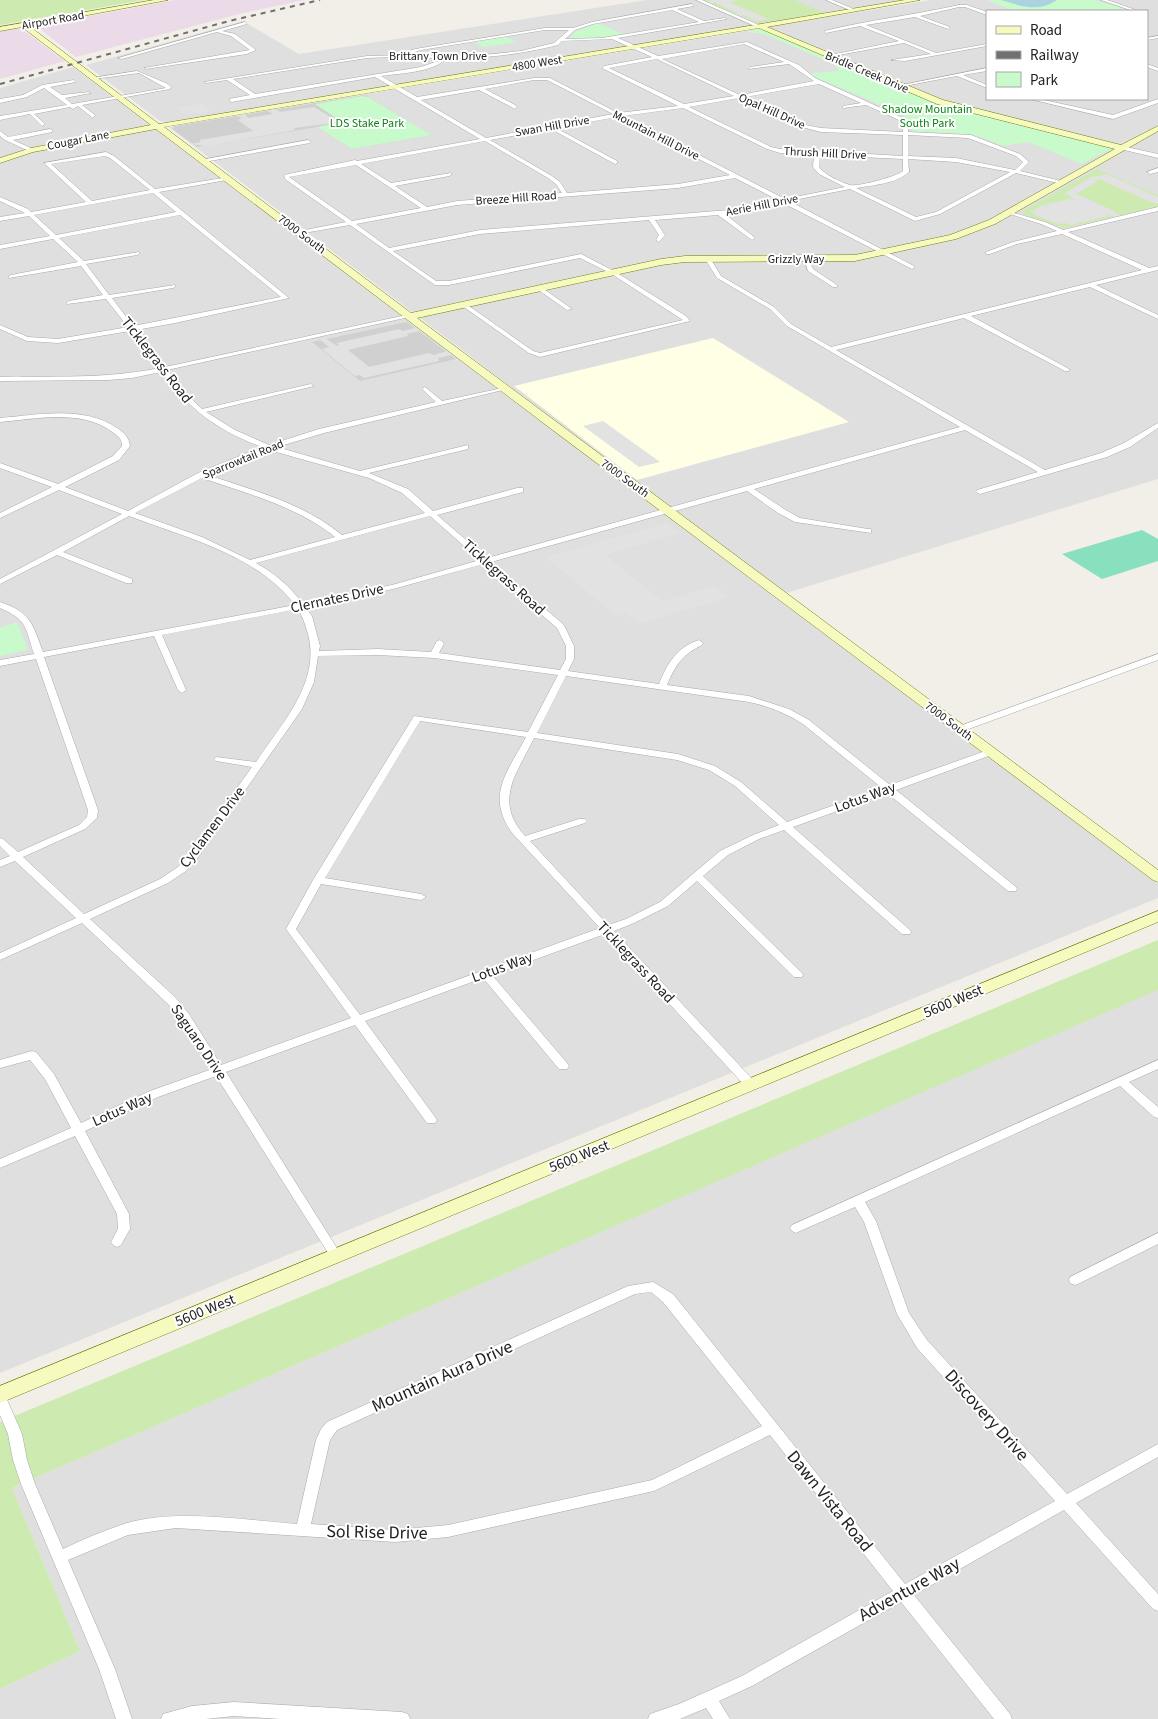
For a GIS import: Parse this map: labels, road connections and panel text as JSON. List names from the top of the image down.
{
  "streets": {
    "street": [
      "Airport Road",
      "Brittany Town Drive",
      "4800 West",
      "Bridle Creek Drive",
      "Opal Hill Drive",
      "Swan Hill Drive",
      "Mountain Hill Drive",
      "Cougar Lane",
      "Thrush Hill Drive",
      "Breeze Hill Road",
      "Aerie Hill Drive",
      "7000 South",
      "Grizzly Way",
      "Ticklegrass Road",
      "Sparrowtail Road",
      "Clernates Drive",
      "Lotus Way",
      "Cyclamen Drive",
      "5600 West",
      "Saguaro Drive",
      "Mountain Aura Drive",
      "Discovery Drive",
      "Dawn Vista Road",
      "Sol Rise Drive",
      "Adventure Way"
    ]
  },
  "crossings": [
    ["Airport Road", "7000 South"],
    ["4800 West", "Bridle Creek Drive"],
    ["4800 West", "Opal Hill Drive"],
    ["4800 West", "Cougar Lane"],
    ["4800 West", "7000 South"],
    ["Bridle Creek Drive", "Grizzly Way"],
    ["Opal Hill Drive", "Swan Hill Drive"],
    ["Opal Hill Drive", "Thrush Hill Drive"],
    ["Opal Hill Drive", "Aerie Hill Drive"],
    ["Swan Hill Drive", "Mountain Hill Drive"],
    ["Swan Hill Drive", "Thrush Hill Drive"],
    ["Swan Hill Drive", "Breeze Hill Road"],
    ["Mountain Hill Drive", "Breeze Hill Road"],
    ["Mountain Hill Drive", "Aerie Hill Drive"],
    ["Mountain Hill Drive", "Grizzly Way"],
    ["Cougar Lane", "7000 South"],
    ["Thrush Hill Drive", "Aerie Hill Drive"],
    ["Thrush Hill Drive", "Grizzly Way"],
    ["Breeze Hill Road", "7000 South"],
    ["7000 South", "Grizzly Way"],
    ["7000 South", "Sparrowtail Road"],
    ["7000 South", "Clernates Drive"],
    ["7000 South", "Lotus Way"],
    ["Ticklegrass Road", "Sparrowtail Road"],
    ["Ticklegrass Road", "Clernates Drive"],
    ["Ticklegrass Road", "Lotus Way"],
    ["Ticklegrass Road", "5600 West"],
    ["Sparrowtail Road", "Cyclamen Drive"],
    ["Clernates Drive", "Cyclamen Drive"],
    ["Lotus Way", "Saguaro Drive"],
    ["Cyclamen Drive", "Saguaro Drive"],
    ["5600 West", "Saguaro Drive"],
    ["Mountain Aura Drive", "Dawn Vista Road"],
    ["Mountain Aura Drive", "Sol Rise Drive"],
    ["Discovery Drive", "Adventure Way"],
    ["Dawn Vista Road", "Sol Rise Drive"],
    ["Dawn Vista Road", "Adventure Way"]
  ],
  "parks": ["Shadow Mountain South Park", "LDS Stake Park"],
  "legend": ["Road", "Railway", "Park"]
}
